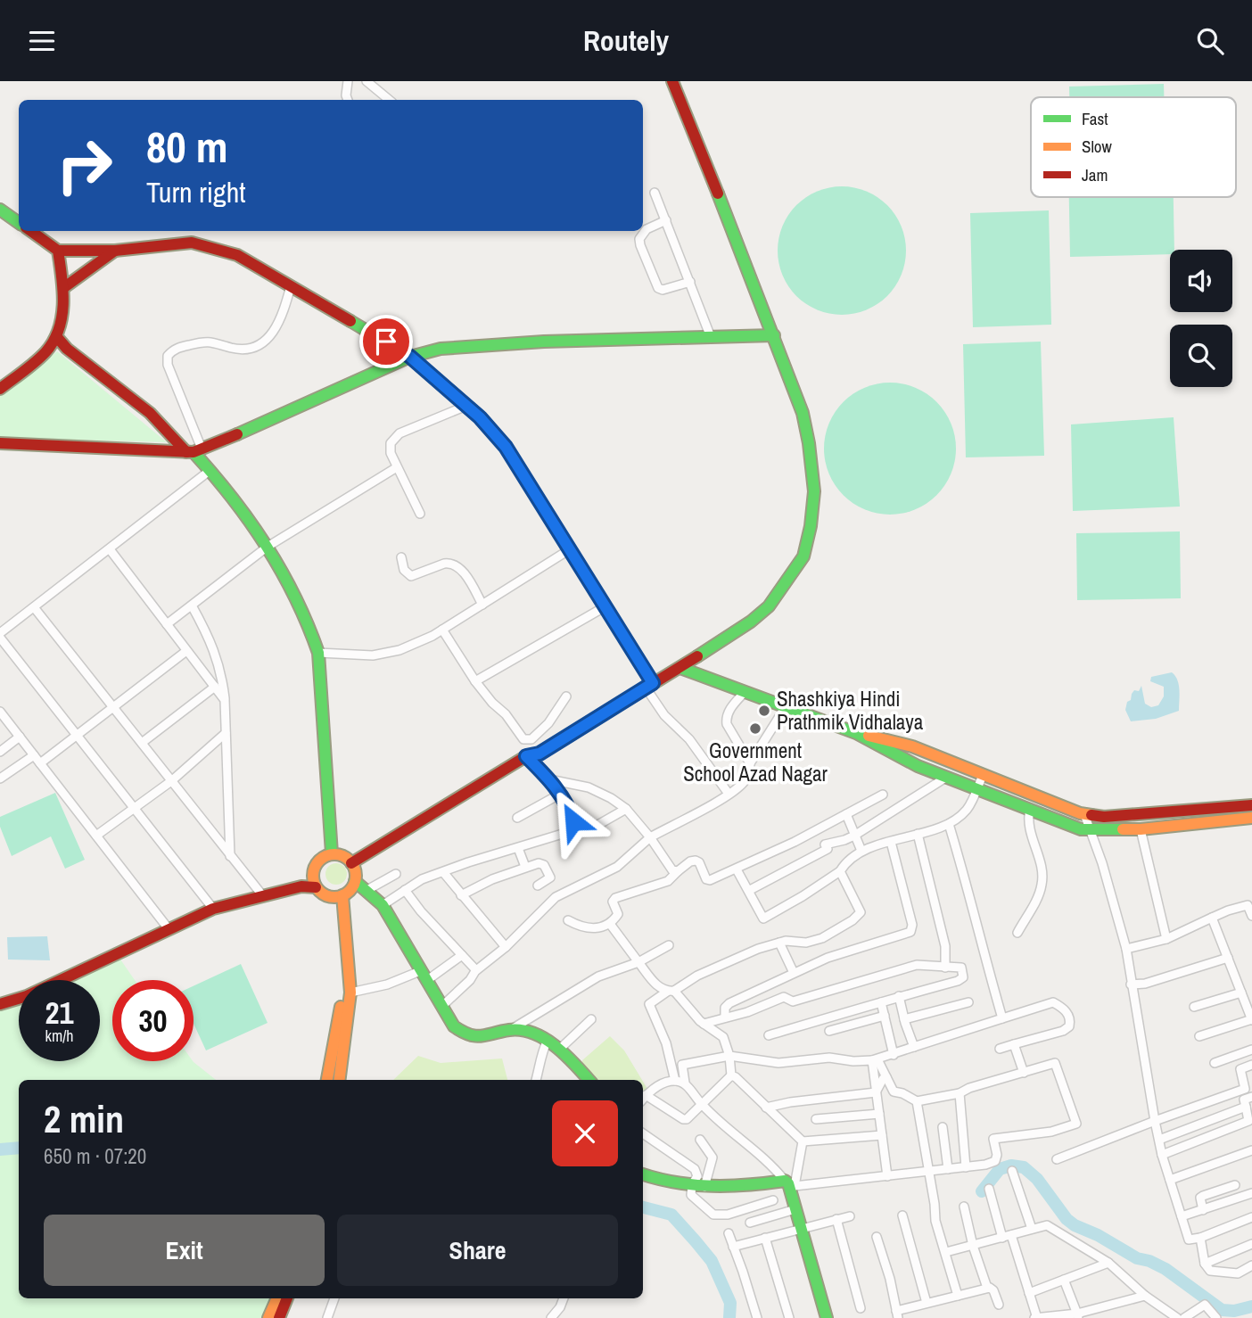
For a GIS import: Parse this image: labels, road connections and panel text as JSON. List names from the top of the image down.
{
  "places": ["Shashkiya Hindi Prathmik Vidhalaya", "Government School Azad Nagar"],
  "legend": ["Fast", "Slow", "Jam"],
  "page": {
    "header": "Routely",
    "turn": ["80 m", "Turn right"],
    "speed": "21 km/h",
    "limit": "30",
    "heading": ["2 min", "650 m · 07:20"],
    "buttons": ["Exit", "Share"]
  }
}
